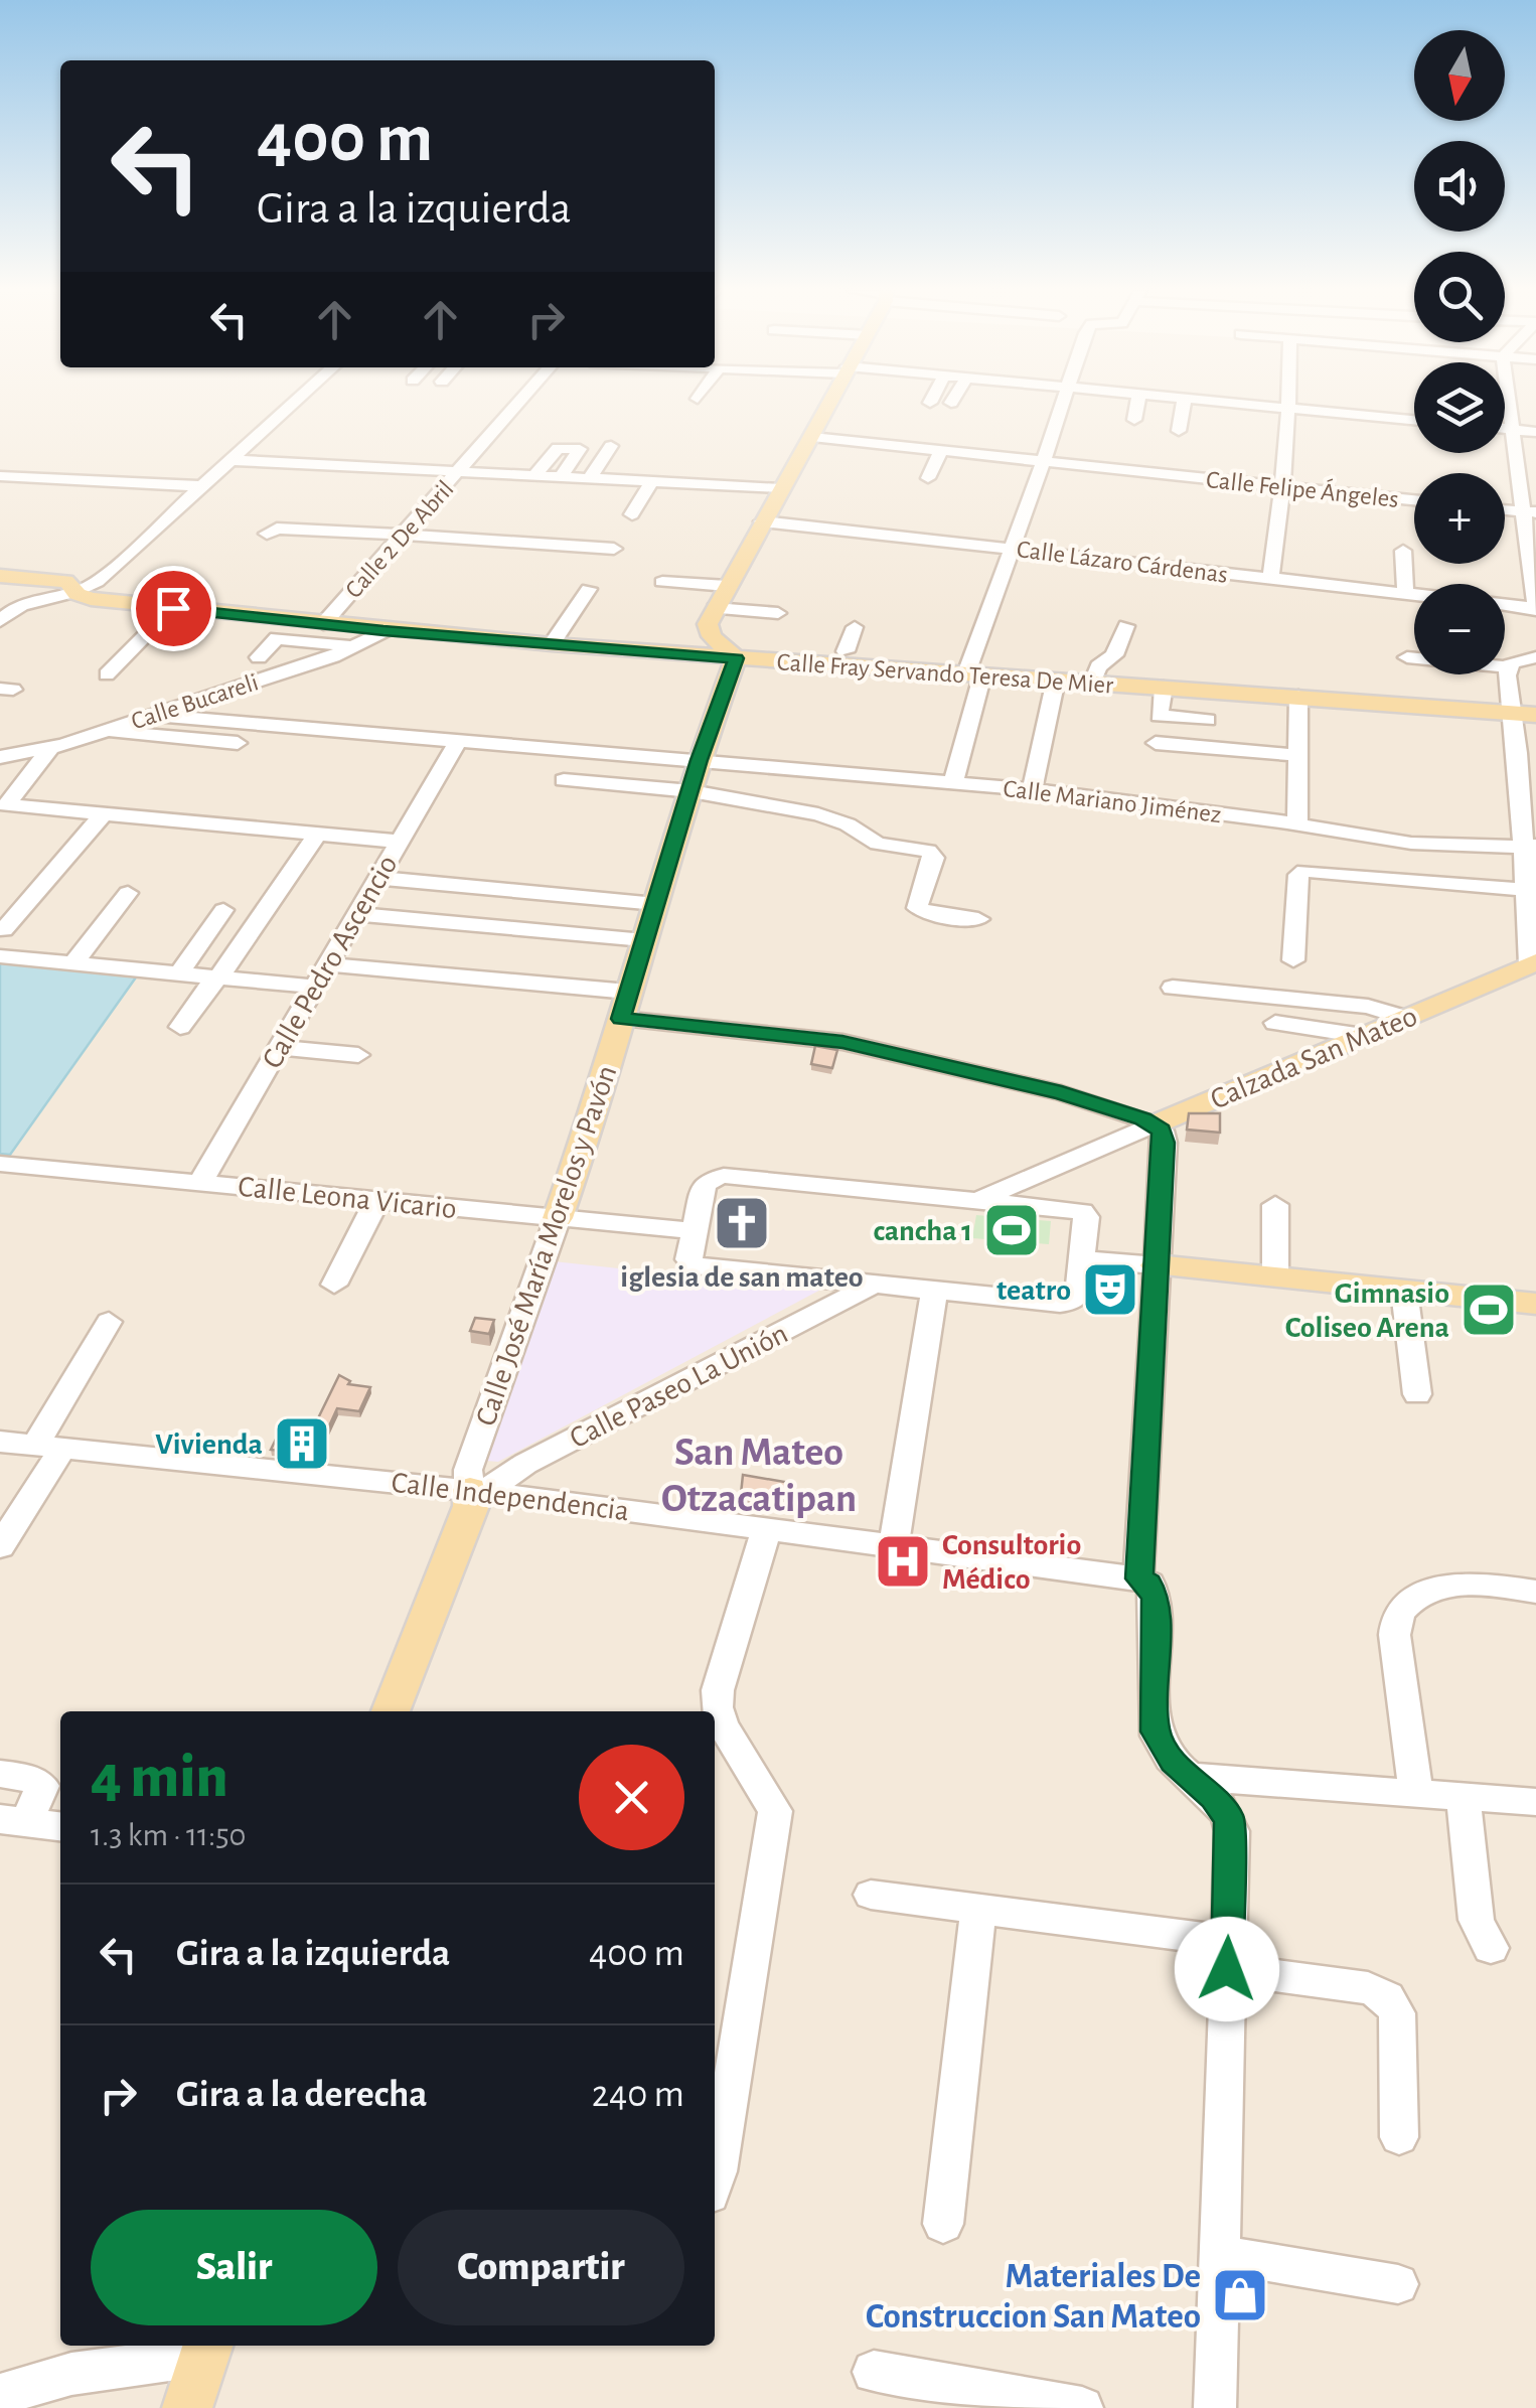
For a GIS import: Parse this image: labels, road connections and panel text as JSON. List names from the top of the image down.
{
  "streets": {
    "main road": ["Calle Fray Servando Teresa De Mier", "Calzada San Mateo", "Calle José María Morelos y Pavón"],
    "street": [
      "Calle Felipe Ángeles",
      "Calle 2 De Abril",
      "Calle Lázaro Cárdenas",
      "Calle Bucareli",
      "Calle Mariano Jiménez",
      "Calle Pedro Ascencio",
      "Calle Leona Vicario",
      "Calle Paseo La Unión",
      "Calle Independencia"
    ]
  },
  "crossings": [
    ["Calle 2 De Abril", "Calle Fray Servando Teresa De Mier"],
    ["Calle Fray Servando Teresa De Mier", "Calle Bucareli"],
    ["Calle Fray Servando Teresa De Mier", "Calle José María Morelos y Pavón"],
    ["Calle Bucareli", "Calle Mariano Jiménez"],
    ["Calle Mariano Jiménez", "Calle Pedro Ascencio"],
    ["Calle Mariano Jiménez", "Calle José María Morelos y Pavón"],
    ["Calle Pedro Ascencio", "Calle Leona Vicario"],
    ["Calle Leona Vicario", "Calle José María Morelos y Pavón"],
    ["Calle José María Morelos y Pavón", "Calle Paseo La Unión"],
    ["Calle José María Morelos y Pavón", "Calle Independencia"],
    ["Calle Paseo La Unión", "Calle Independencia"]
  ],
  "districts": ["San Mateo Otzacatipan"],
  "places": {
    "church": ["iglesia de san mateo"],
    "sports": ["cancha 1", "Gimnasio Coliseo Arena"],
    "theatre": ["teatro"],
    "building": ["Vivienda"],
    "hospital": ["Consultorio Médico"],
    "shop": ["Materiales De Construccion San Mateo"]
  },
  "north": "bottom",
  "page": {
    "map_buttons": ["+", "−"],
    "turn": ["400 m", "Gira a la izquierda"],
    "heading": ["4 min", "1.3 km · 11:50"],
    "list": [
      {
        "name": "Gira a la izquierda",
        "value": "400 m"
      },
      {
        "name": "Gira a la derecha",
        "value": "240 m"
      }
    ],
    "buttons": ["Salir", "Compartir"]
  }
}
